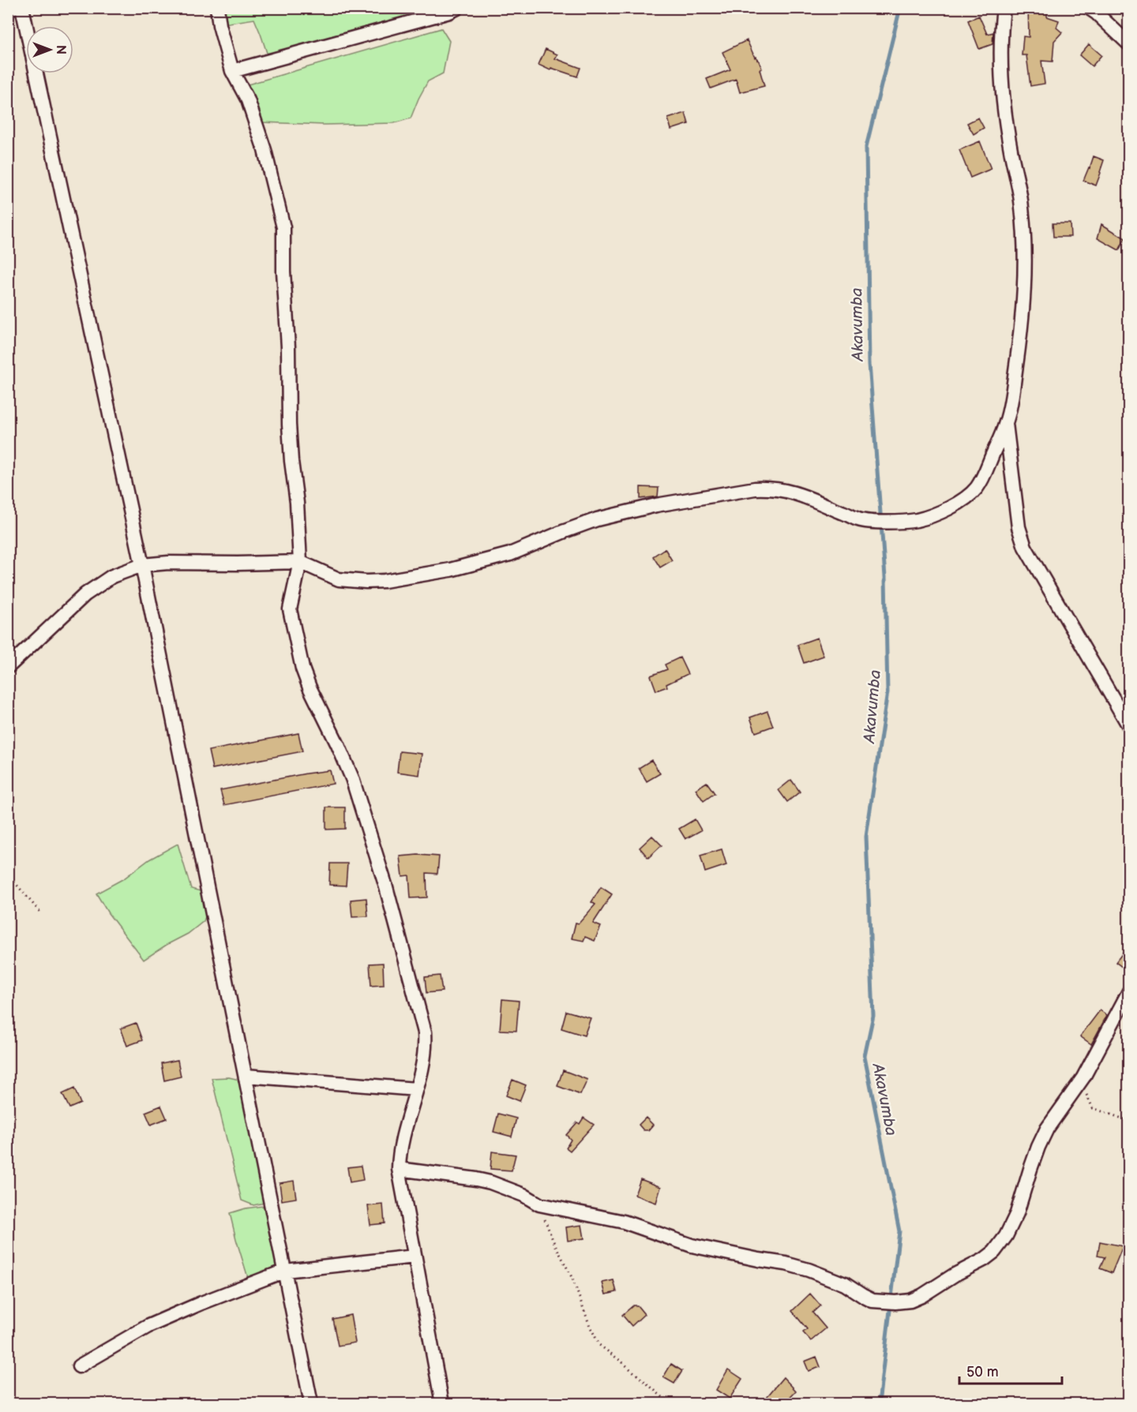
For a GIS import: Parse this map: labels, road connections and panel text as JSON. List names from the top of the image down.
{
  "water": ["Akavumba"],
  "scale_bar": "50 m",
  "north": "right"
}
